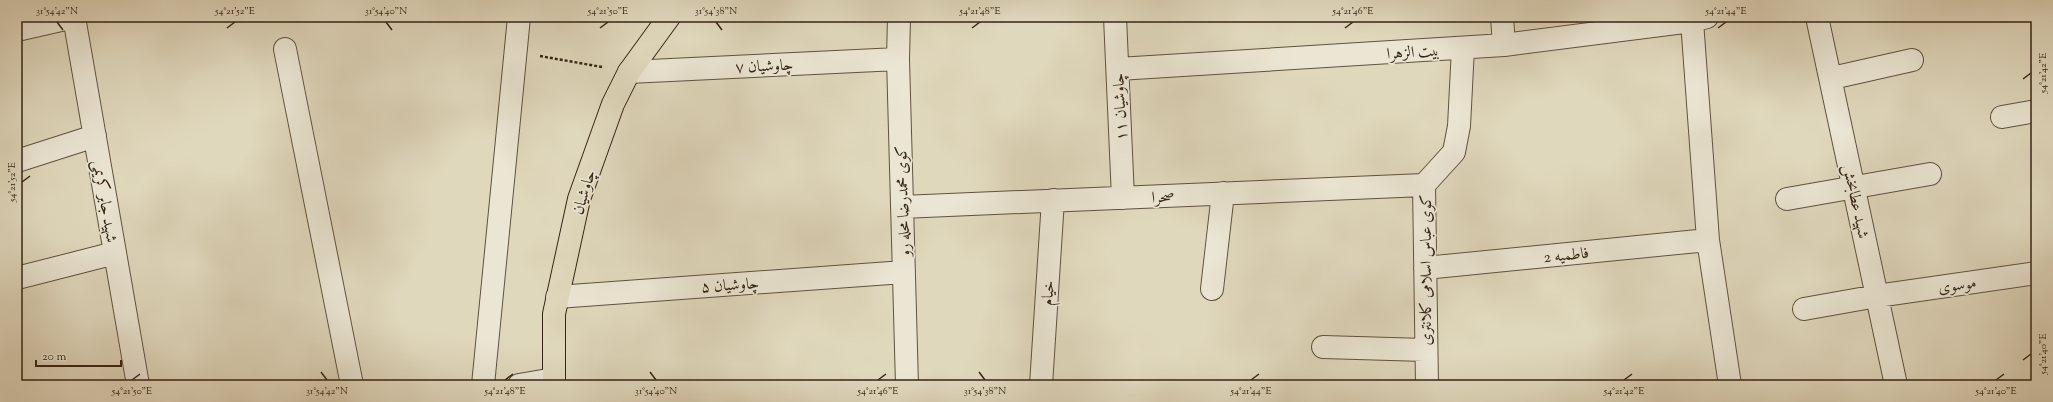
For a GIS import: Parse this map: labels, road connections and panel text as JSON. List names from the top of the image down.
{
  "streets": {
    "main road": ["چاوشیان"],
    "street": [
      "بیت الزهرا",
      "چاوشیان ۷",
      "چاوشیان ۱۱",
      "صحرا",
      "شهید جابر کریمی",
      "کوی محمدرضا محله رو",
      "شهید عطابخش",
      "فاطمیه 2",
      "کوی عباس اسلامی کلانتری",
      "چاوشیان ۵",
      "موسوی",
      "خیام"
    ]
  },
  "crossings": [
    ["بیت الزهرا", "چاوشیان ۱۱"],
    ["بیت الزهرا", "کوی عباس اسلامی کلانتری"],
    ["چاوشیان ۷", "چاوشیان"],
    ["چاوشیان ۷", "کوی محمدرضا محله رو"],
    ["چاوشیان ۱۱", "صحرا"],
    ["چاوشیان", "چاوشیان ۵"],
    ["صحرا", "کوی محمدرضا محله رو"],
    ["صحرا", "کوی عباس اسلامی کلانتری"],
    ["صحرا", "خیام"],
    ["کوی محمدرضا محله رو", "چاوشیان ۵"],
    ["شهید عطابخش", "موسوی"],
    ["فاطمیه 2", "کوی عباس اسلامی کلانتری"]
  ],
  "scale_bar": "20 m",
  "coordinates": [
    "31°54'42\"N",
    "54°21'52\"E",
    "31°54'40\"N",
    "54°21'50\"E",
    "31°54'38\"N",
    "54°21'48\"E",
    "54°21'46\"E",
    "54°21'44\"E",
    "54°21'42\"E",
    "54°21'40\"E"
  ]
}
